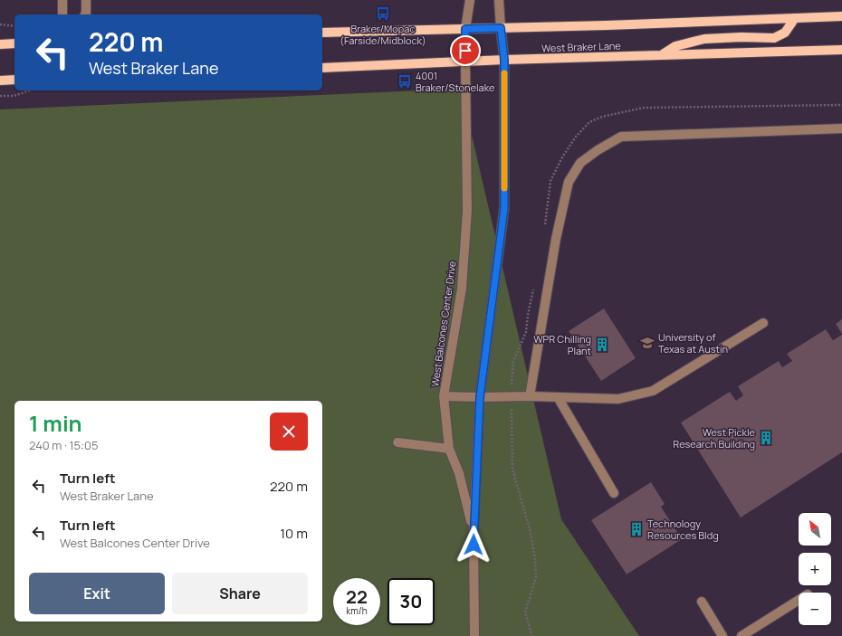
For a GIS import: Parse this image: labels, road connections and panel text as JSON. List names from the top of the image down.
{
  "streets": {
    "main road": ["West Braker Lane"],
    "street": ["West Balcones Center Drive"]
  },
  "crossings": [
    ["West Braker Lane", "West Balcones Center Drive"]
  ],
  "places": {
    "bus stop": ["Braker/Mopac (Farside/Midblock)", "4001 Braker/Stonelake"],
    "school or university": ["University of Texas at Austin"],
    "building": ["WPR Chilling Plant", "West Pickle Research Building", "Technology Resources Bldg"]
  },
  "north": "top left",
  "page": {
    "turn": ["220 m", "West Braker Lane"],
    "heading": ["1 min", "240 m · 15:05"],
    "list": [
      {
        "name": "Turn left",
        "note": "West Braker Lane",
        "value": "220 m"
      },
      {
        "name": "Turn left",
        "note": "West Balcones Center Drive",
        "value": "10 m"
      }
    ],
    "map_buttons": ["+", "−"],
    "buttons": ["Exit", "Share"],
    "speed": "22 km/h",
    "limit": "30"
  }
}
